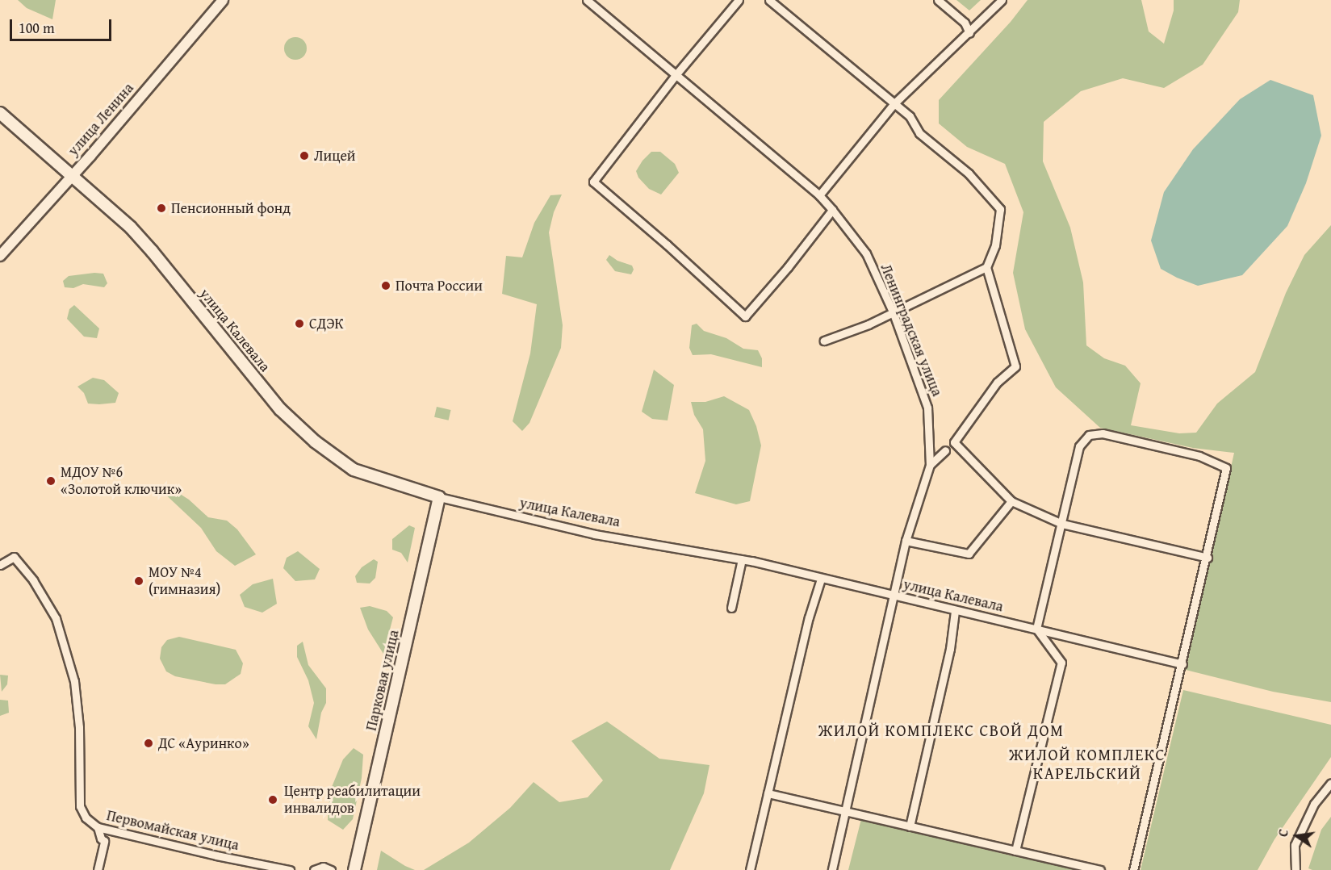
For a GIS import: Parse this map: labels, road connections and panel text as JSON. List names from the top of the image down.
{
  "streets": {
    "main road": ["улица Калевала", "Парковая улица"],
    "street": ["улица Ленина", "Ленинградская улица", "Первомайская улица"]
  },
  "crossings": [
    ["улица Ленина", "улица Калевала"],
    ["улица Калевала", "Ленинградская улица"],
    ["улица Калевала", "Парковая улица"]
  ],
  "districts": ["ЖИЛОЙ КОМПЛЕКС СВОЙ ДОМ", "ЖИЛОЙ КОМПЛЕКС КАРЕЛЬСКИЙ"],
  "places": [
    "Лицей",
    "Пенсионный фонд",
    "Почта России",
    "СДЭК",
    "МДОУ №6 «Золотой ключик»",
    "МОУ №4 (гимназия)",
    "ДС «Ауринко»",
    "Центр реабилитации инвалидов"
  ],
  "scale_bar": "100 m",
  "north": "left"
}
